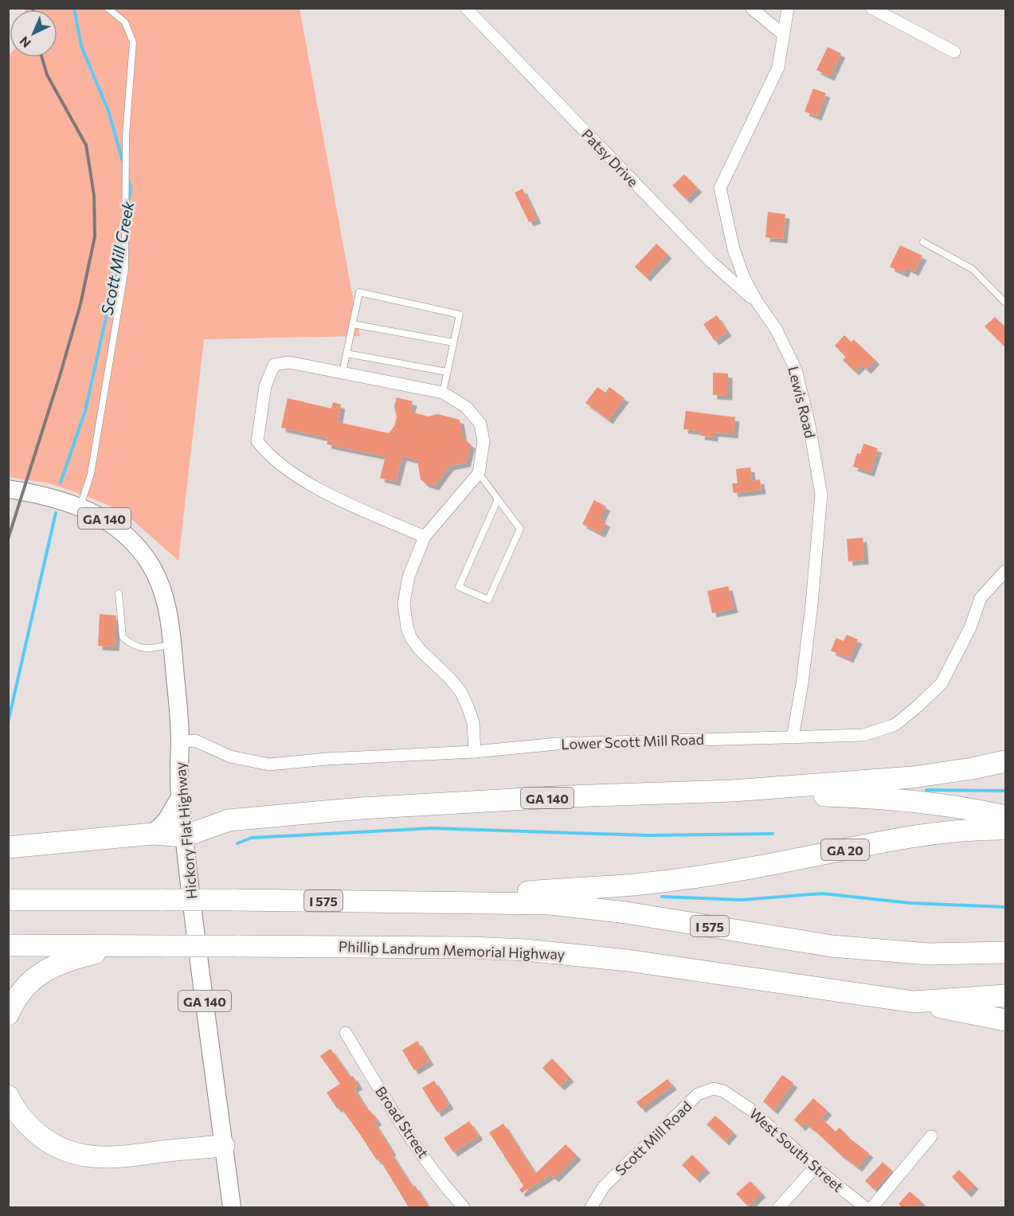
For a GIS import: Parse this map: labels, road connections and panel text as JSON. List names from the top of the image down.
{
  "streets": {
    "highway": [
      "GA 140",
      "GA 20",
      "I 575",
      "Phillip Landrum Memorial Highway"
    ],
    "main road": ["Hickory Flat Highway"],
    "street": [
      "Patsy Drive",
      "Lewis Road",
      "Lower Scott Mill Road",
      "Broad Street",
      "Scott Mill Road",
      "West South Street"
    ]
  },
  "crossings": [
    ["Patsy Drive", "Lewis Road"],
    ["Lewis Road", "Lower Scott Mill Road"],
    ["GA 140", "Hickory Flat Highway"],
    ["Lower Scott Mill Road", "Hickory Flat Highway"],
    ["GA 20", "I 575"],
    ["Scott Mill Road", "West South Street"]
  ],
  "water": ["Scott Mill Creek"],
  "north": "bottom left"
}
